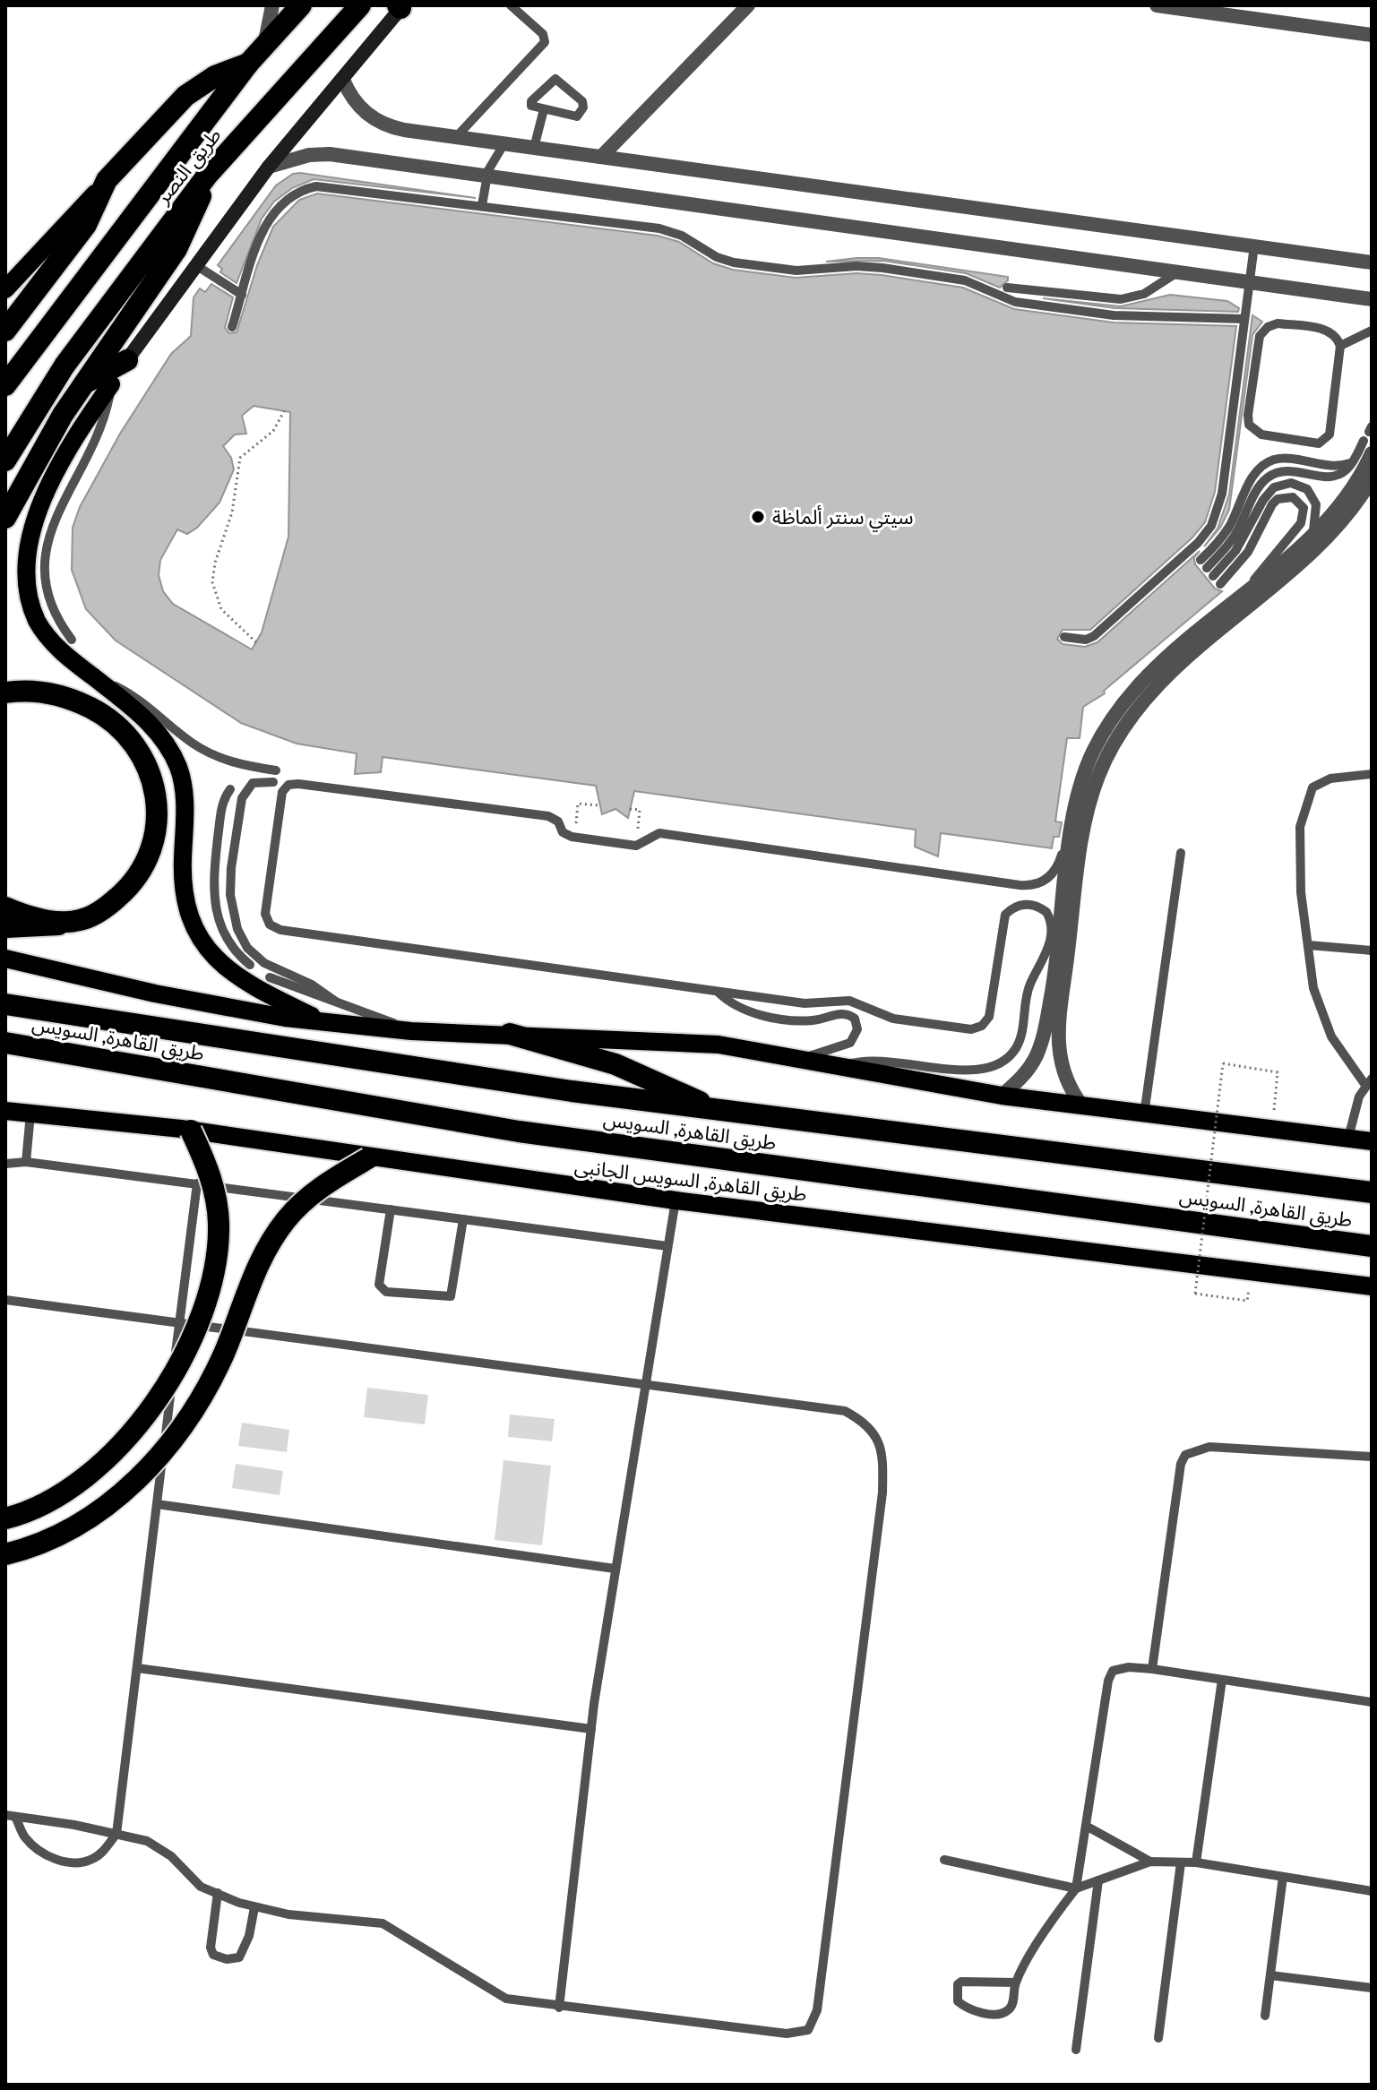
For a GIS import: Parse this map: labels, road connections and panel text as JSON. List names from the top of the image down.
{
  "streets": {
    "highway": ["طريق النصر", "طريق القاهرة, السويس"],
    "main road": ["طريق القاهرة, السويس الجانبى"]
  },
  "places": ["سيتي سنتر ألماظة"]
}
